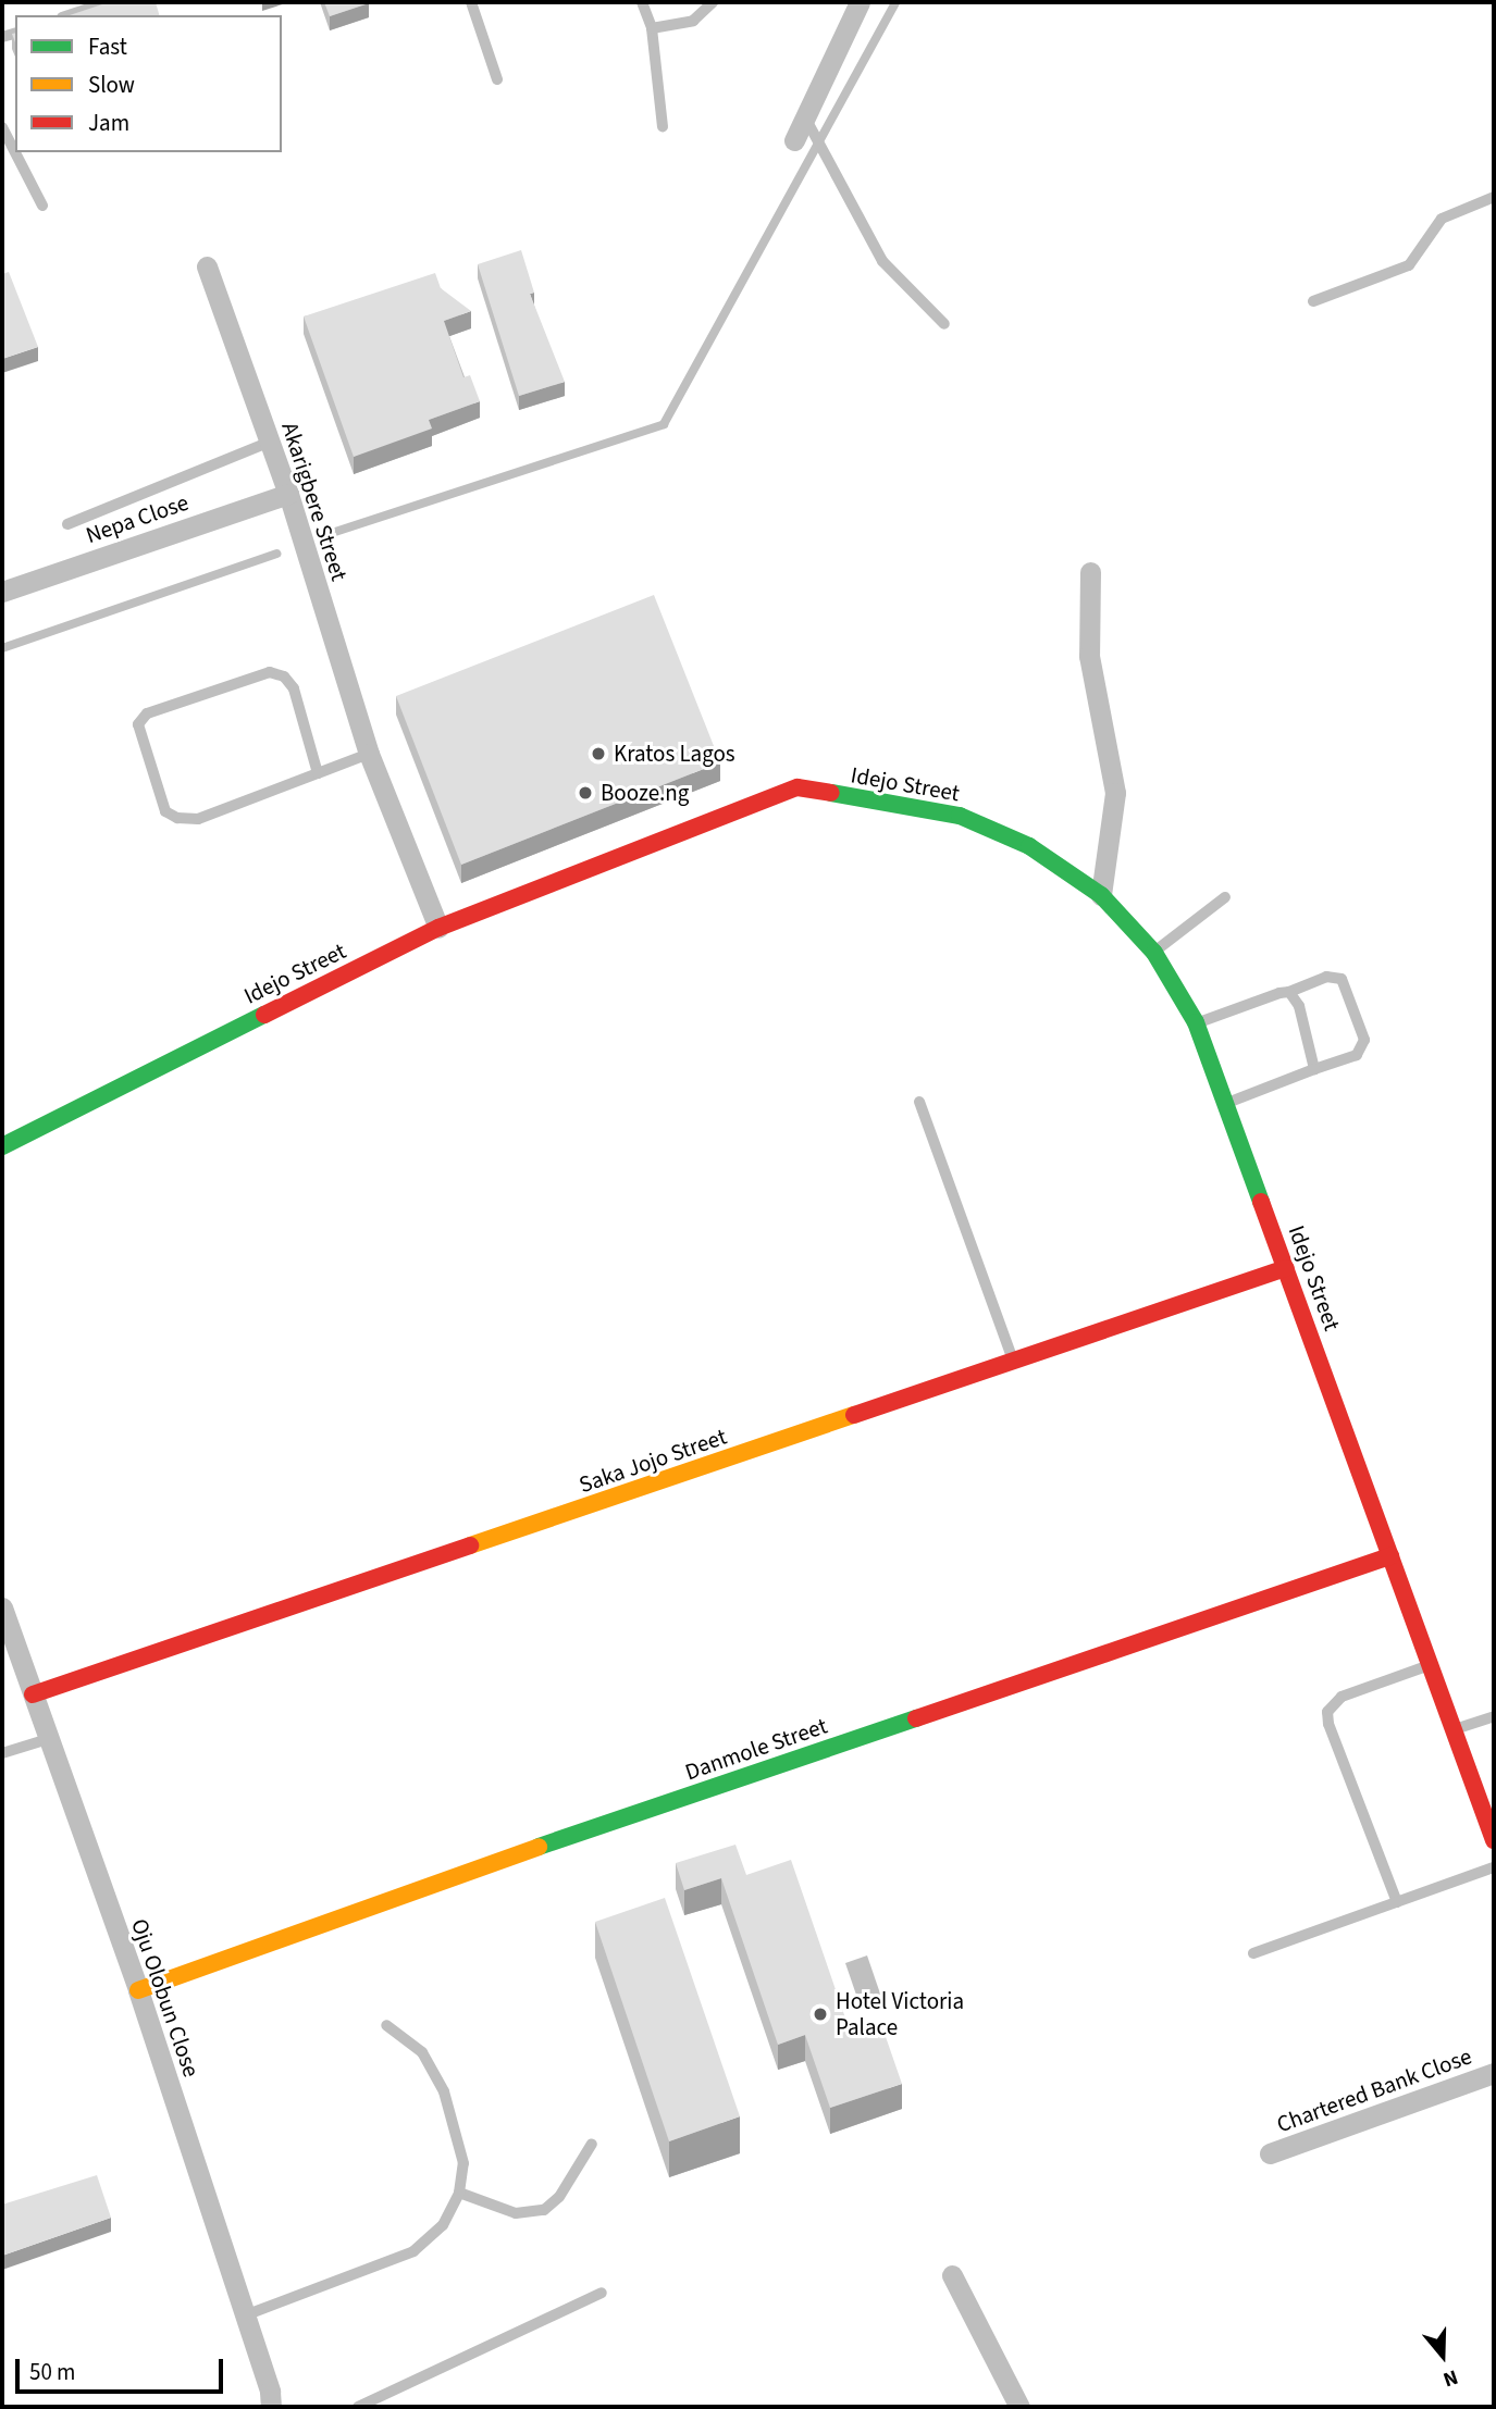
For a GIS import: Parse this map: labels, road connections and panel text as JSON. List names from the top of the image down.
{
  "streets": {
    "street": [
      "Akarigbere Street",
      "Nepa Close",
      "Idejo Street",
      "Saka Jojo Street",
      "Danmole Street",
      "Oju Olobun Close",
      "Chartered Bank Close"
    ]
  },
  "crossings": [
    ["Akarigbere Street", "Nepa Close"],
    ["Akarigbere Street", "Idejo Street"],
    ["Idejo Street", "Saka Jojo Street"],
    ["Idejo Street", "Danmole Street"],
    ["Saka Jojo Street", "Oju Olobun Close"],
    ["Danmole Street", "Oju Olobun Close"]
  ],
  "places": ["Kratos Lagos", "Booze.ng", "Hotel Victoria Palace"],
  "legend": ["Fast", "Slow", "Jam"],
  "scale_bar": "50 m",
  "north": "bottom"
}
